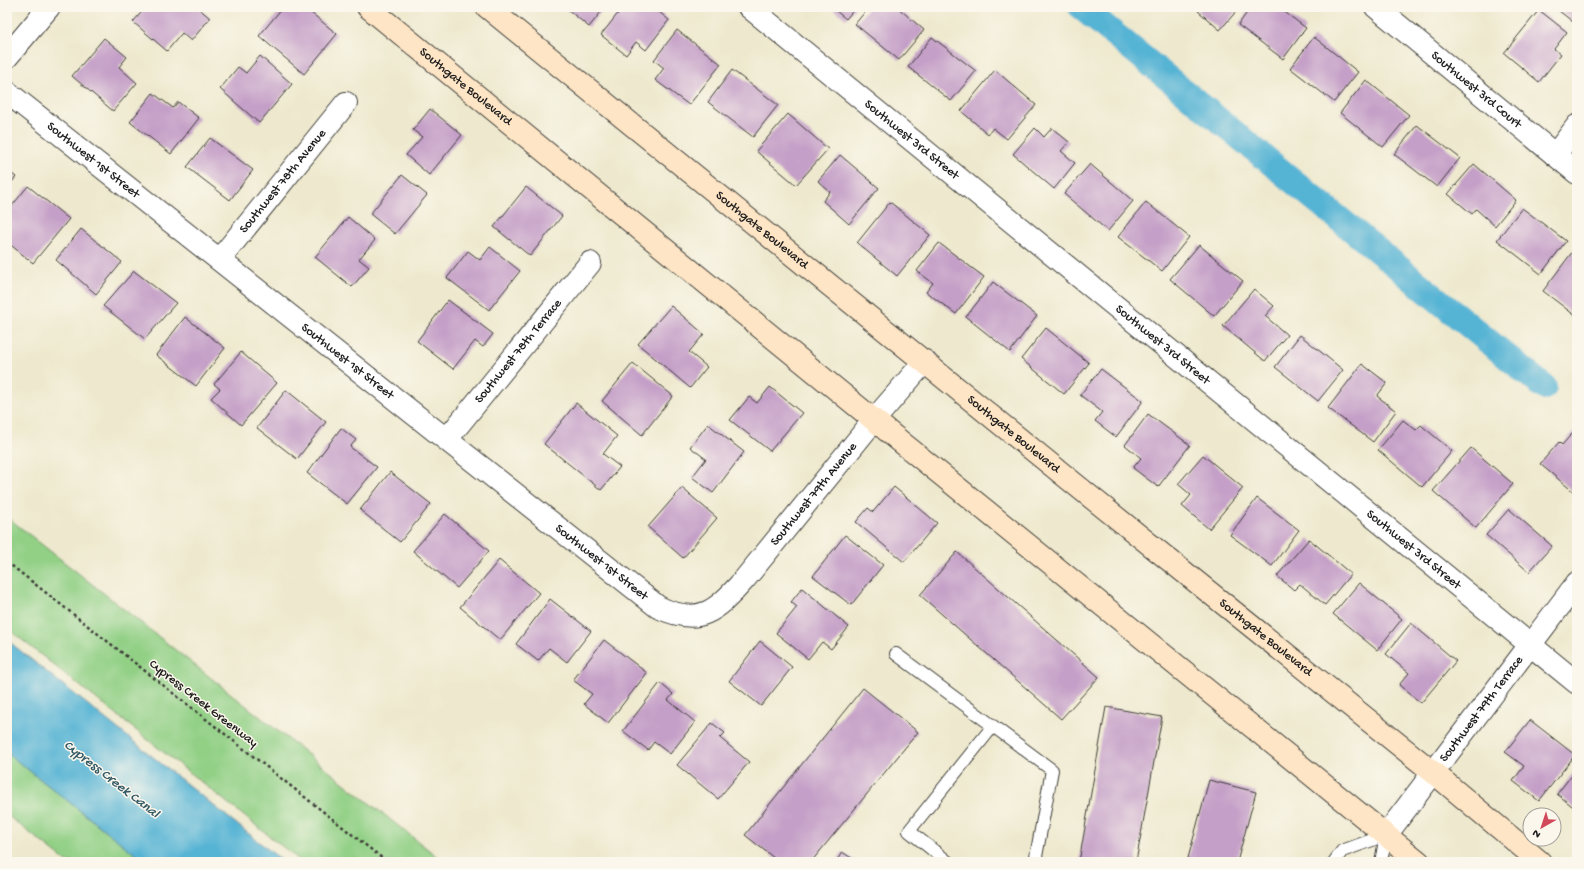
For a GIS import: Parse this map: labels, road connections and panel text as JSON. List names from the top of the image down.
{
  "streets": {
    "main road": ["Southgate Boulevard"],
    "street": [
      "Southwest 3rd Court",
      "Southwest 3rd Street",
      "Southwest 1st Street",
      "Southwest 78th Avenue",
      "Southwest 78th Terrace",
      "Southwest 79th Avenue",
      "Southwest 79th Terrace"
    ],
    "path": ["Cypress Creek Greenway"]
  },
  "crossings": [
    ["Southgate Boulevard", "Southwest 79th Avenue"],
    ["Southgate Boulevard", "Southwest 79th Terrace"],
    ["Southwest 3rd Street", "Southwest 79th Terrace"],
    ["Southwest 1st Street", "Southwest 78th Avenue"],
    ["Southwest 1st Street", "Southwest 78th Terrace"],
    ["Southwest 1st Street", "Southwest 79th Avenue"]
  ],
  "water": ["Cypress Creek Canal"],
  "north": "bottom left"
}
